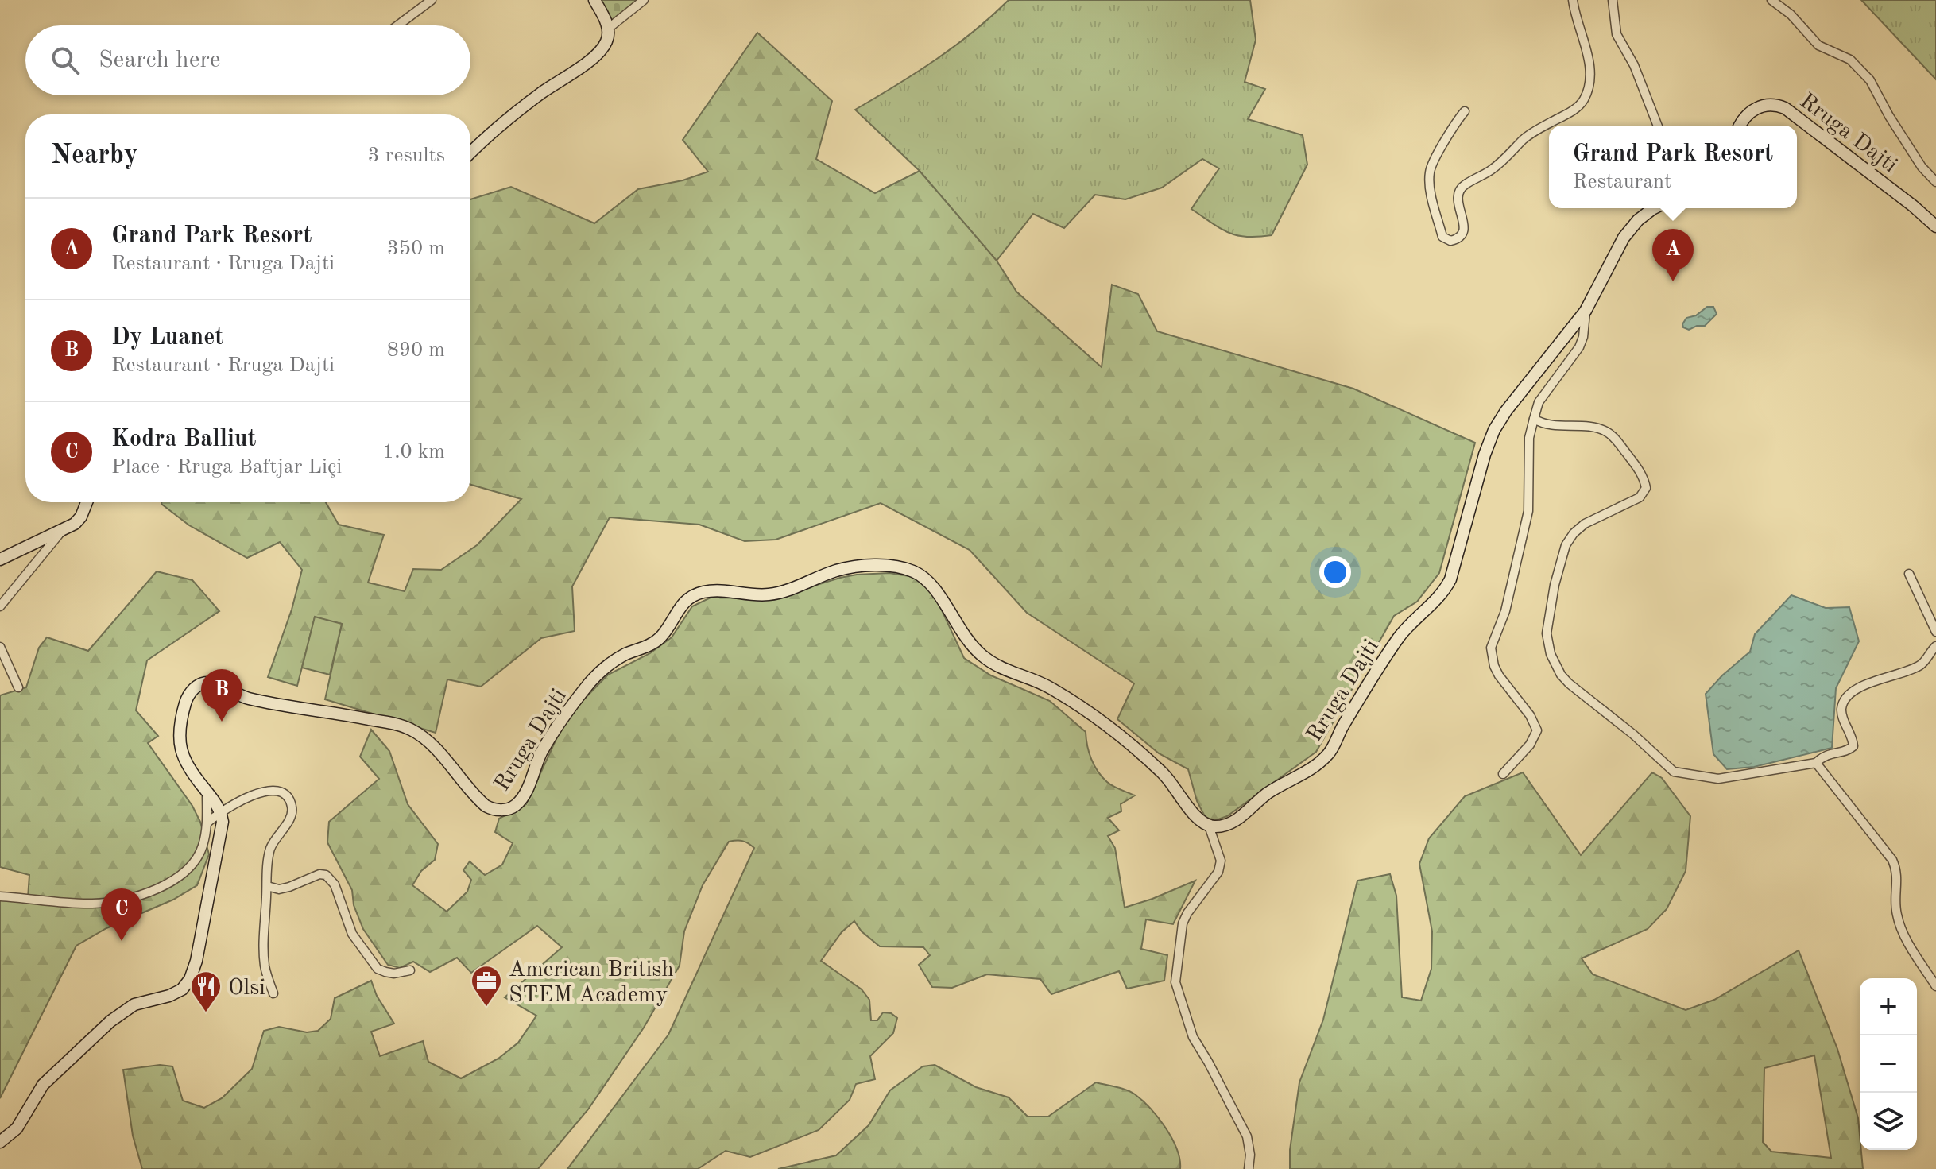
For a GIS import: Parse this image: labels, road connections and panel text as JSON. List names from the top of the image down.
{
  "streets": {
    "main road": ["Rruga Dajti"]
  },
  "places": {
    "office": ["American British STEM Academy"],
    "restaurant": ["Olsi"]
  },
  "page": {
    "search": "Search here",
    "heading": ["Nearby", "3 results"],
    "popup": ["Grand Park Resort", "Restaurant"],
    "list": [
      {
        "mark": "A",
        "name": "Grand Park Resort",
        "note": "Restaurant · Rruga Dajti",
        "value": "350 m"
      },
      {
        "mark": "B",
        "name": "Dy Luanet",
        "note": "Restaurant · Rruga Dajti",
        "value": "890 m"
      },
      {
        "mark": "C",
        "name": "Kodra Balliut",
        "note": "Place · Rruga Baftjar Liçi",
        "value": "1.0 km"
      }
    ],
    "pins": ["A", "B", "C"],
    "map_buttons": ["+", "−"]
  }
}
